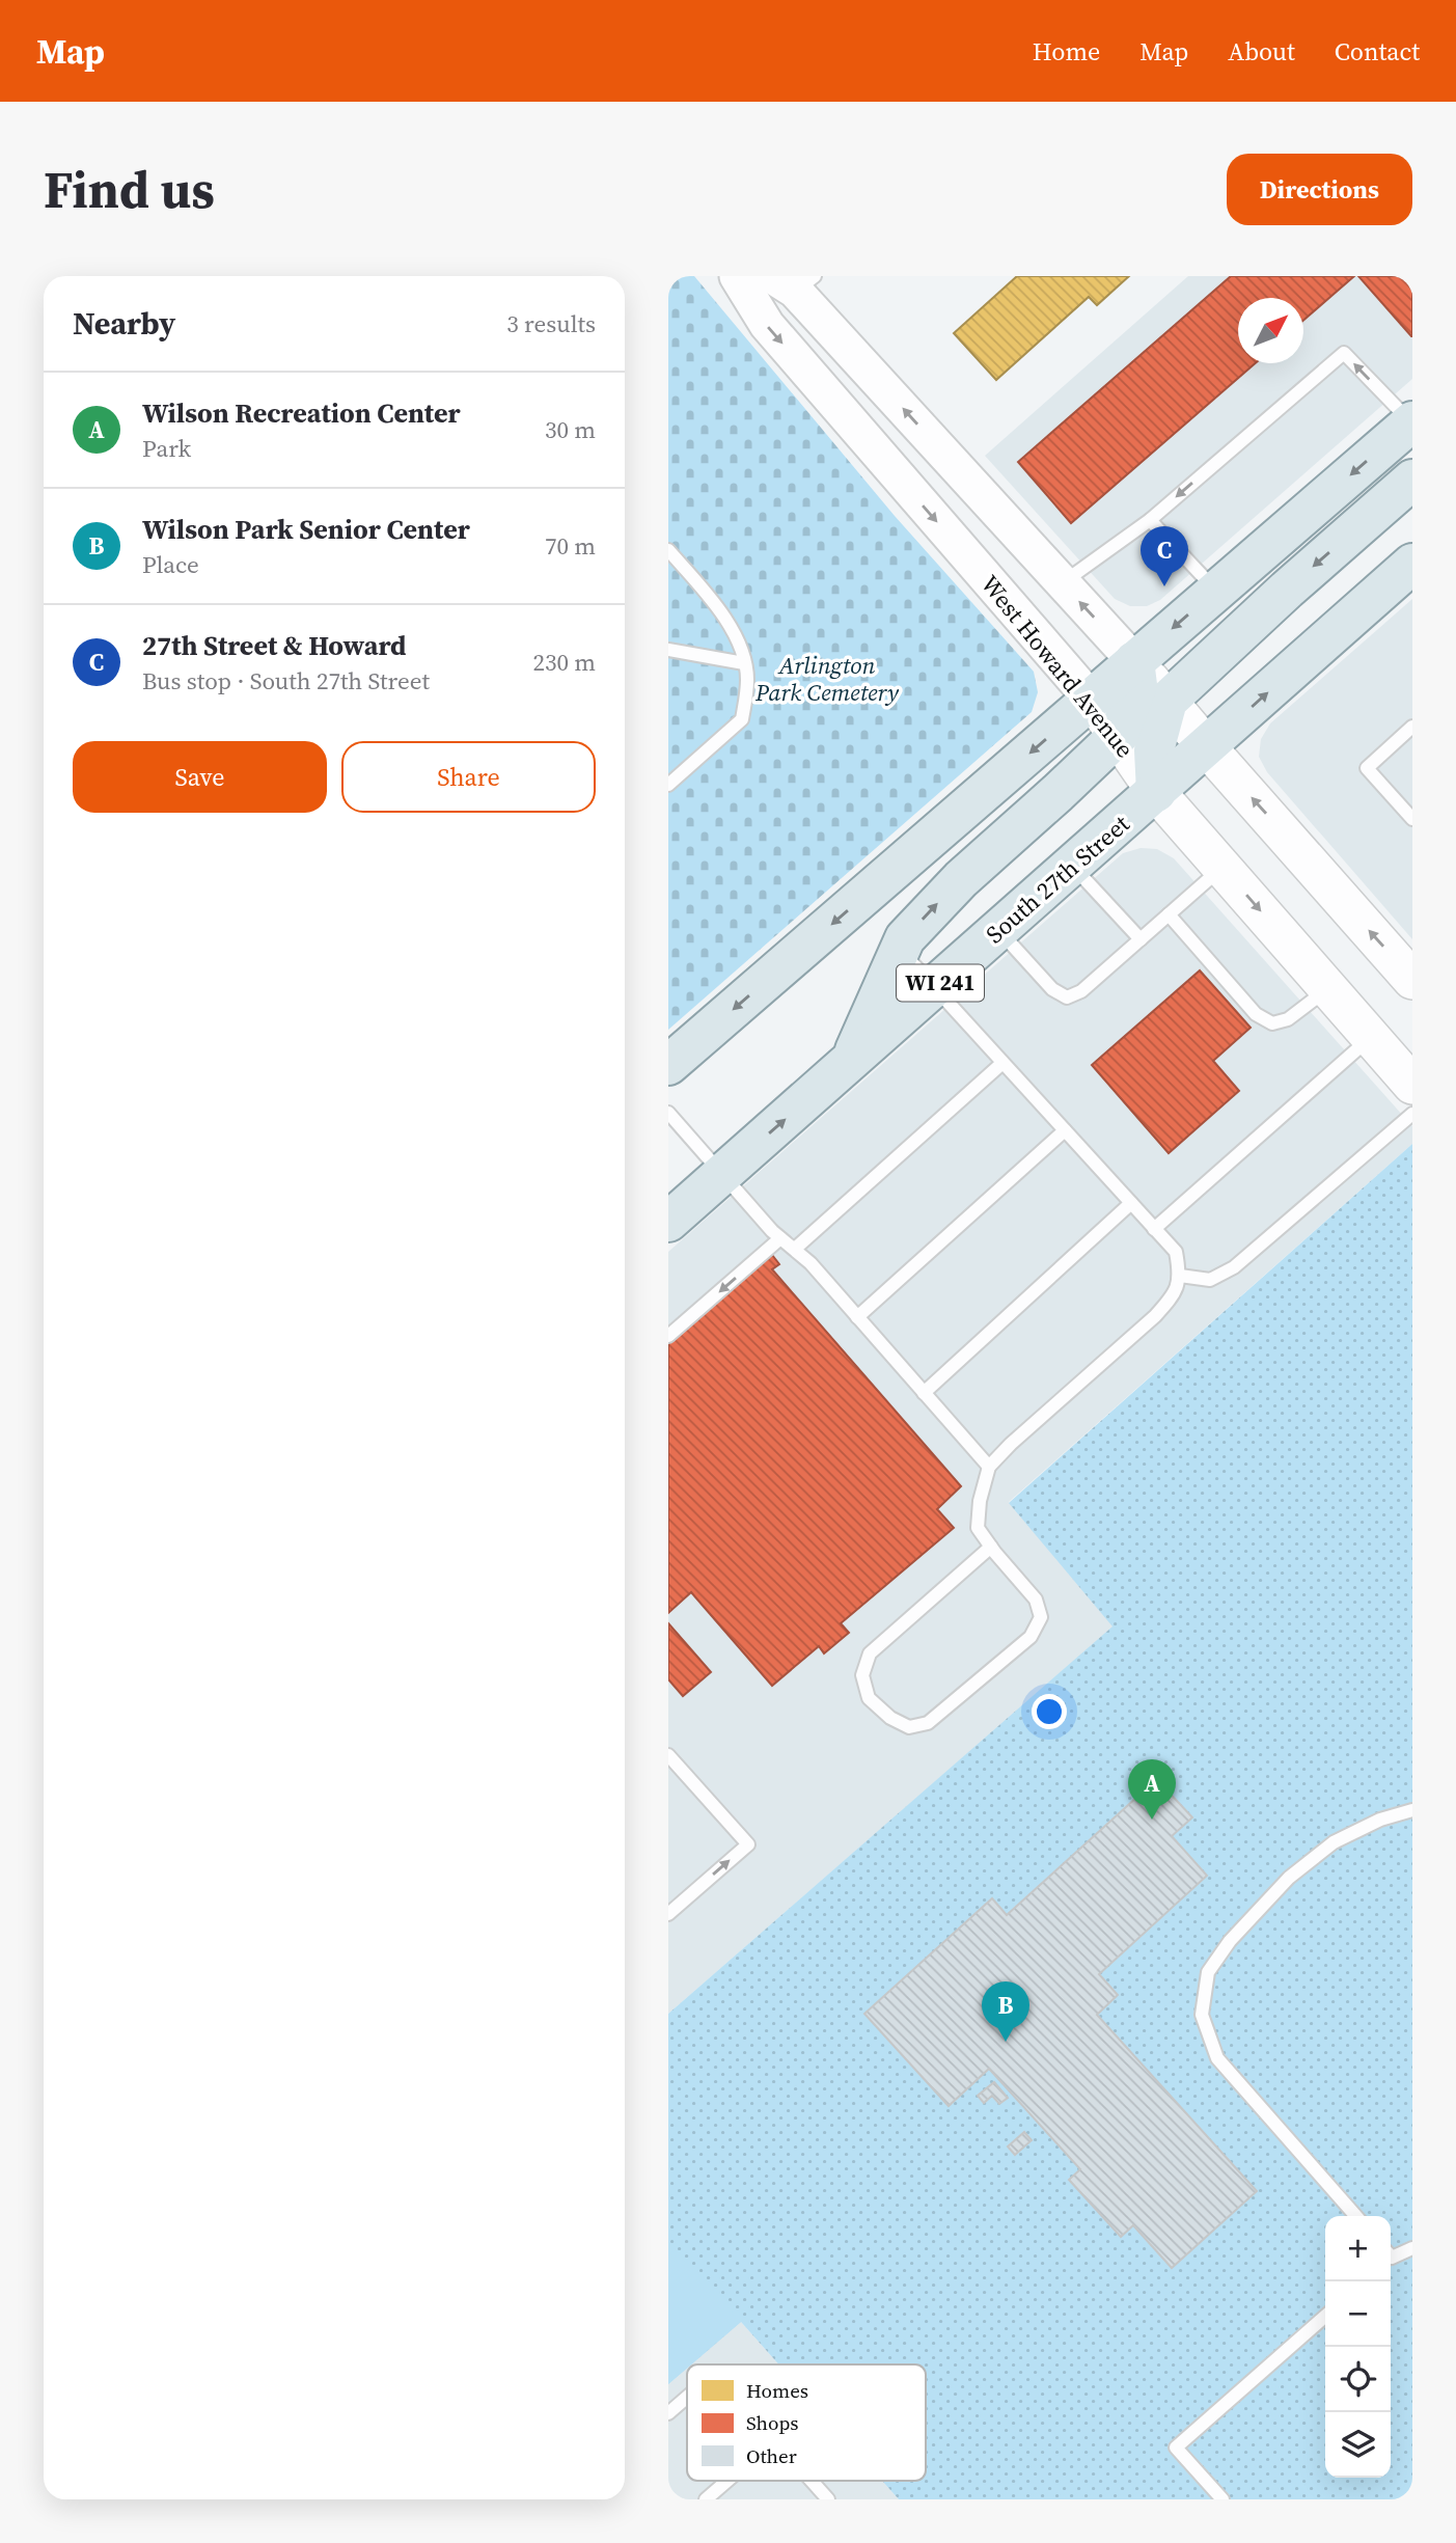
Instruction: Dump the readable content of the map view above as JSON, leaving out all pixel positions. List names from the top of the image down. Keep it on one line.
{"streets":{"main road":["West Howard Avenue","South 27th Street","WI 241"]},"crossings":[["West Howard Avenue","South 27th Street"]],"parks":["Arlington Park Cemetery"],"legend":["Homes","Shops","Other"],"north":"top right","page":{"header":"Map","nav":["Home","Map","About","Contact"],"buttons":["Directions",["Save","Share"]],"title":"Find us","heading":["Nearby","3 results"],"list":[{"mark":"A","name":"Wilson Recreation Center","note":"Park","value":"30 m"},{"mark":"B","name":"Wilson Park Senior Center","note":"Place","value":"70 m"},{"mark":"C","name":"27th Street & Howard","note":"Bus stop · South 27th Street","value":"230 m"}],"pins":["C","A","B"],"map_buttons":["+","−"]}}
